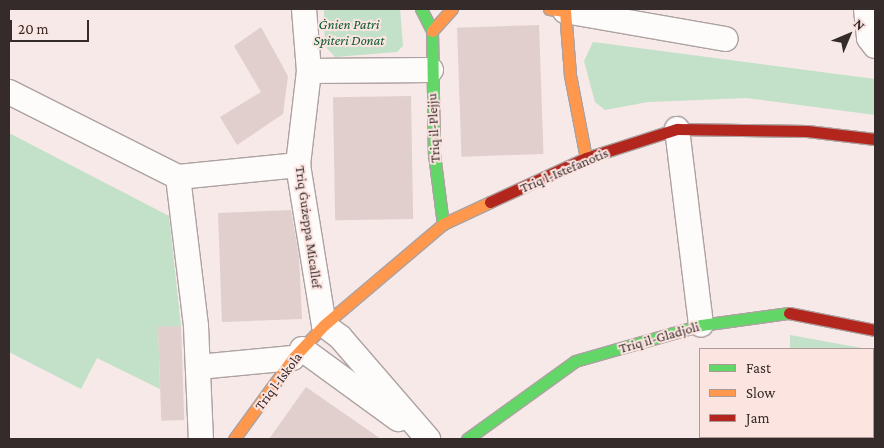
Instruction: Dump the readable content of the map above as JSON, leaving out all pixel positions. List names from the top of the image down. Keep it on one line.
{"streets":{"street":["Triq il-Plejju","Triq l-Istefanotis","Triq Ġużeppa Micallef","Triq il-Gladjoli","Triq l-Iskola"]},"crossings":[["Triq il-Plejju","Triq l-Istefanotis"],["Triq l-Istefanotis","Triq Ġużeppa Micallef"],["Triq l-Istefanotis","Triq l-Iskola"],["Triq Ġużeppa Micallef","Triq l-Iskola"]],"parks":["Ġnien Patri Spiteri Donat"],"legend":["Fast","Slow","Jam"],"scale_bar":"20 m","north":"top right"}
